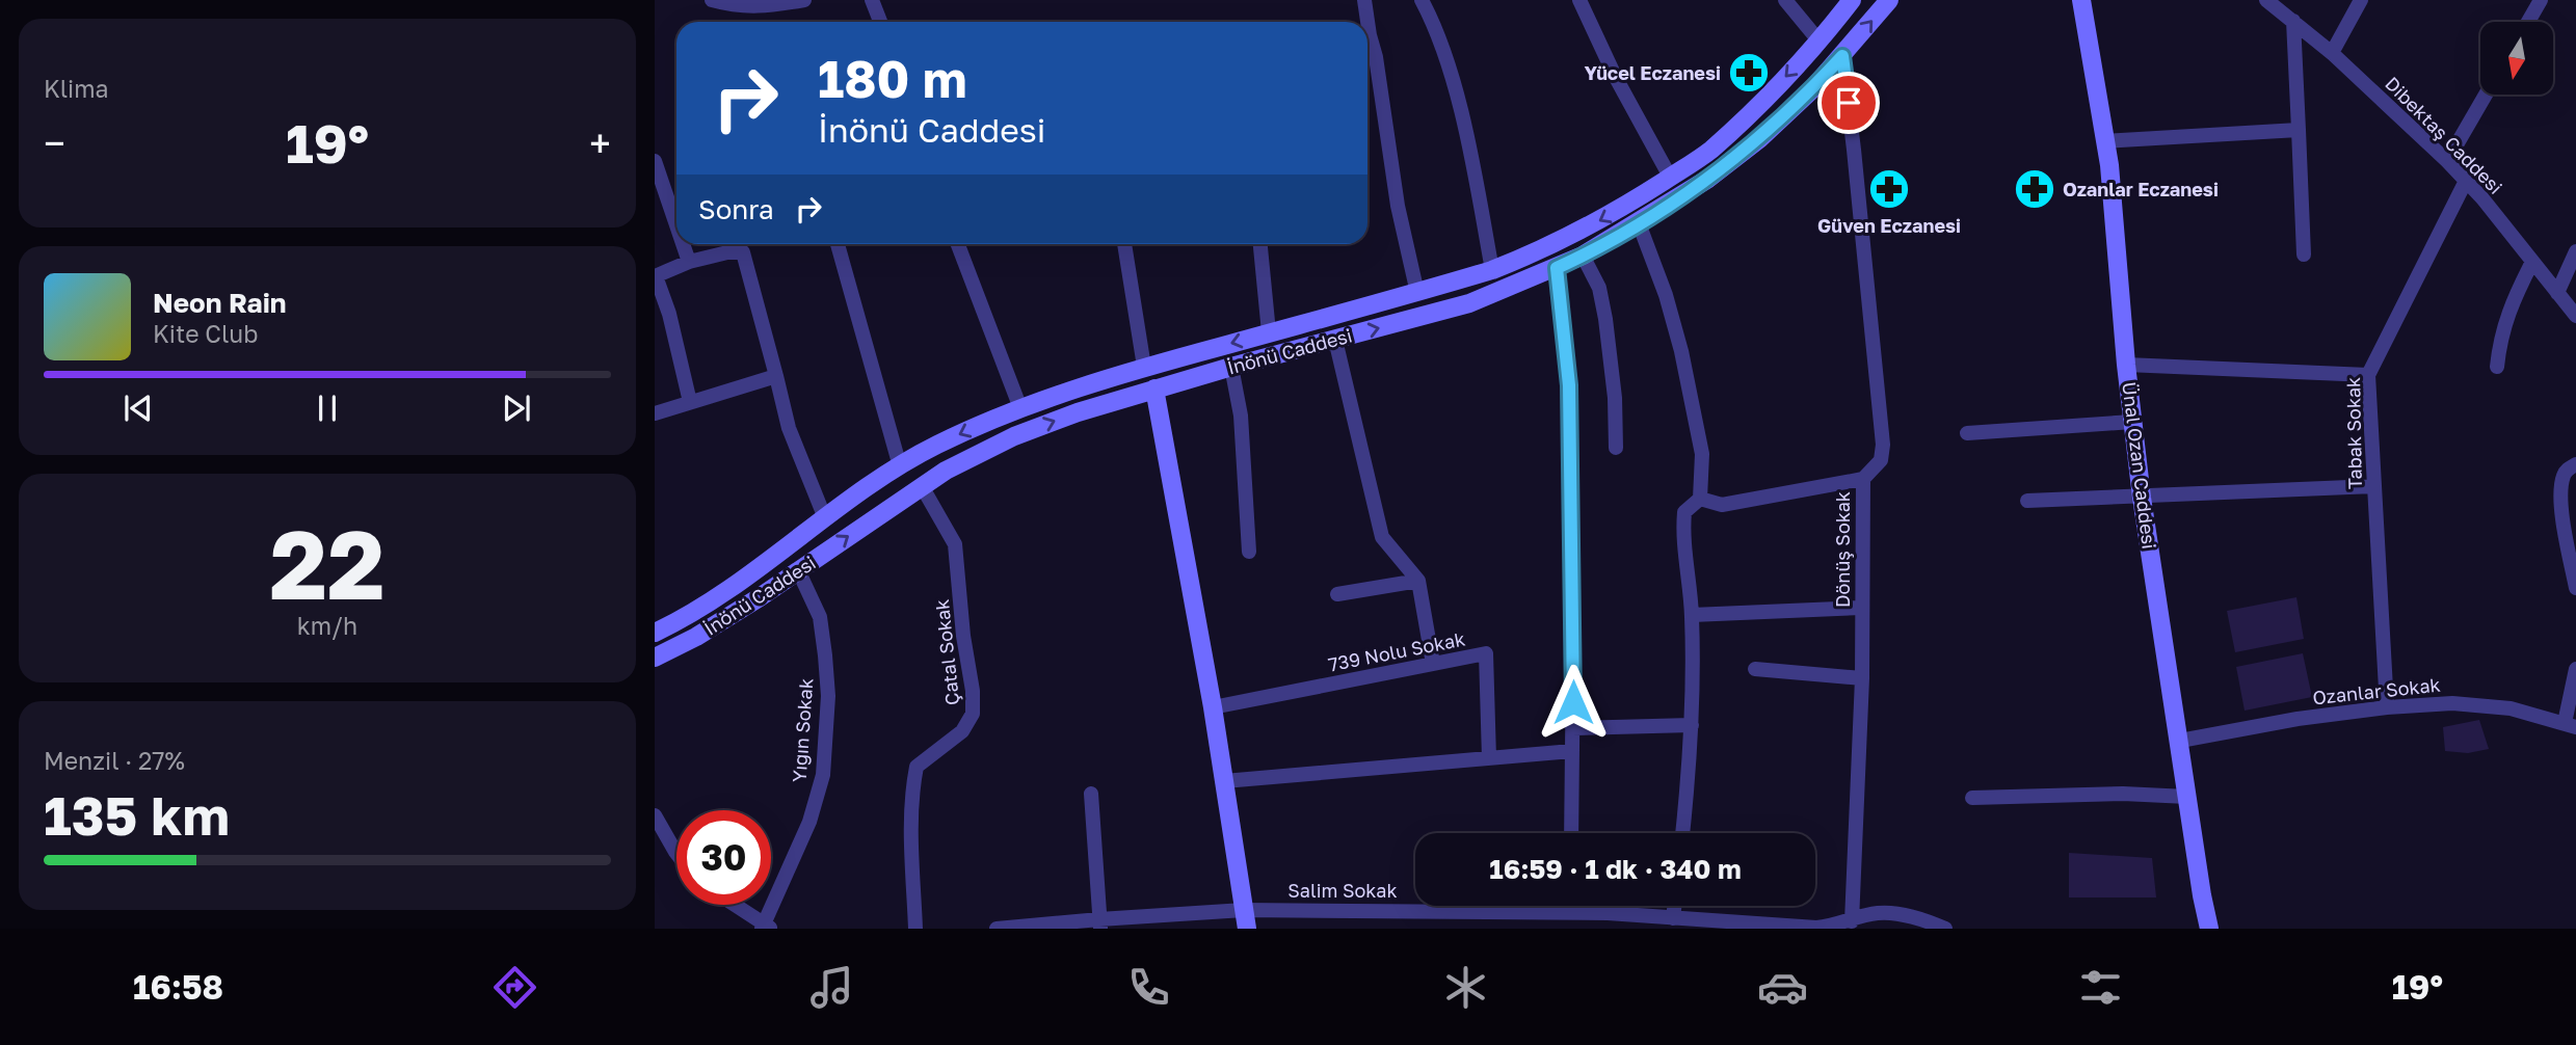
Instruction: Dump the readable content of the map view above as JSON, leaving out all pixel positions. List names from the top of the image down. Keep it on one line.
{"streets":{"main road":["İnönü Caddesi","Ünal Ozan Caddesi"],"street":["Dibektaş Caddesi","Tabak Sokak","Dönüş Sokak","739 Nolu Sokak","Çatal Sokak","Ozanlar Sokak","Yığın Sokak","Salim Sokak"]},"crossings":[["Dibektaş Caddesi","Tabak Sokak"],["İnönü Caddesi","Dönüş Sokak"],["İnönü Caddesi","Çatal Sokak"],["İnönü Caddesi","Yığın Sokak"],["Tabak Sokak","Ozanlar Sokak"],["Ünal Ozan Caddesi","Ozanlar Sokak"],["Dönüş Sokak","Salim Sokak"]],"places":{"pharmacy":["Yücel Eczanesi","Güven Eczanesi","Ozanlar Eczanesi"]},"north":"bottom","page":{"tile":["Klima",["22","km/h"],["Menzil · 27%","135 km"]],"turn":["180 m","İnönü Caddesi"],"heat":["−","19°","+"],"then":"Sonra","song":["Neon Rain","Kite Club"],"limit":"30","trip":"16:59 · 1 dk · 340 m","tabs":["16:58","19°"]}}
